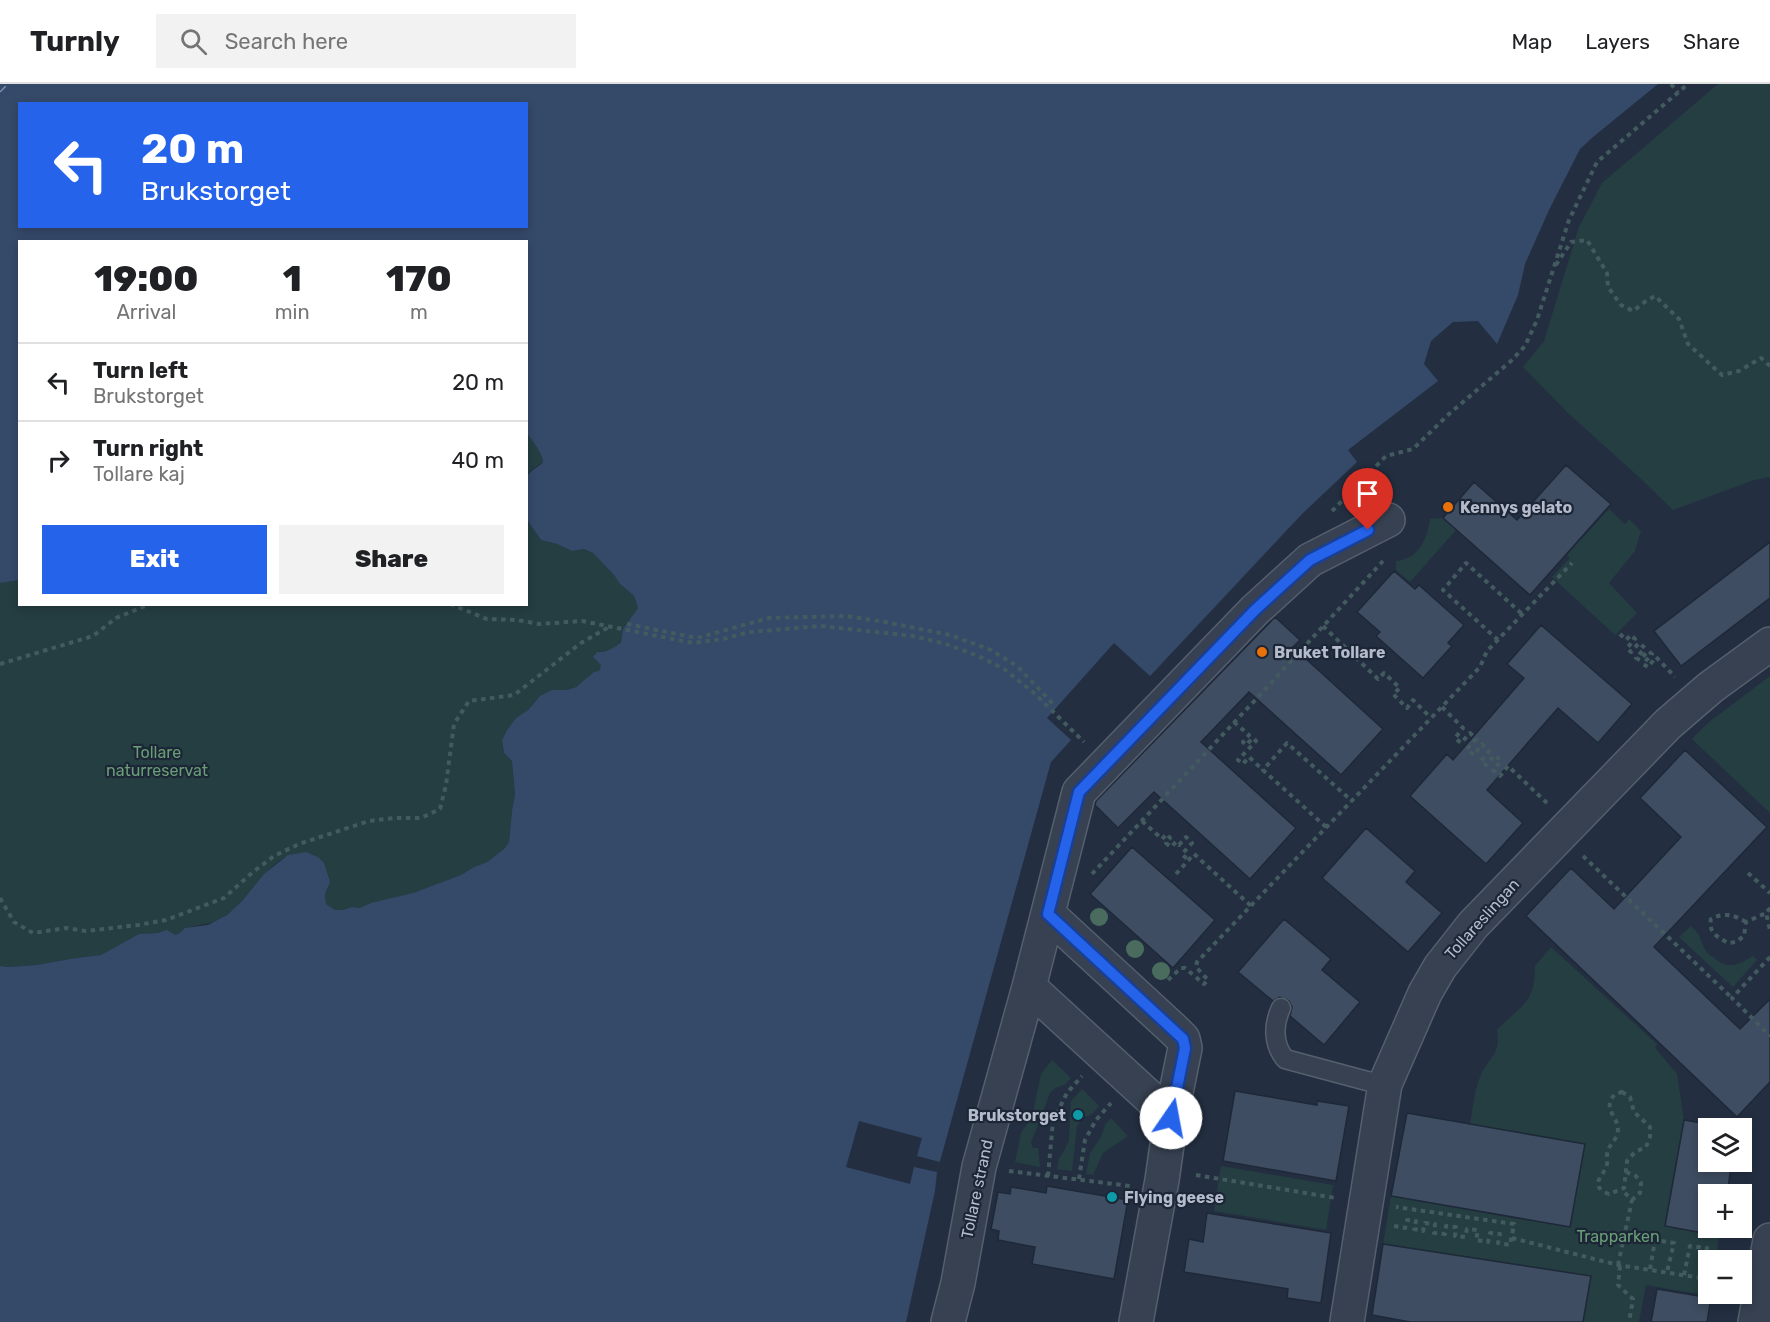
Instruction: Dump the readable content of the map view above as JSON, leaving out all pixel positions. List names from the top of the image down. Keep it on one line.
{"streets":{"street":["Tollareslingan","Tollare strand"]},"parks":["Tollare naturreservat","Trapparken"],"places":["Kennys gelato","Bruket Tollare","Brukstorget","Flying geese"],"page":{"header":"Turnly","search":"Search here","nav":["Map","Layers","Share"],"turn":["20 m","Brukstorget"],"eta":["19:00","Arrival","1","min","170","m"],"list":[{"name":"Turn left","note":"Brukstorget","value":"20 m"},{"name":"Turn right","note":"Tollare kaj","value":"40 m"}],"buttons":["Exit","Share"],"map_buttons":["+","−"]}}
